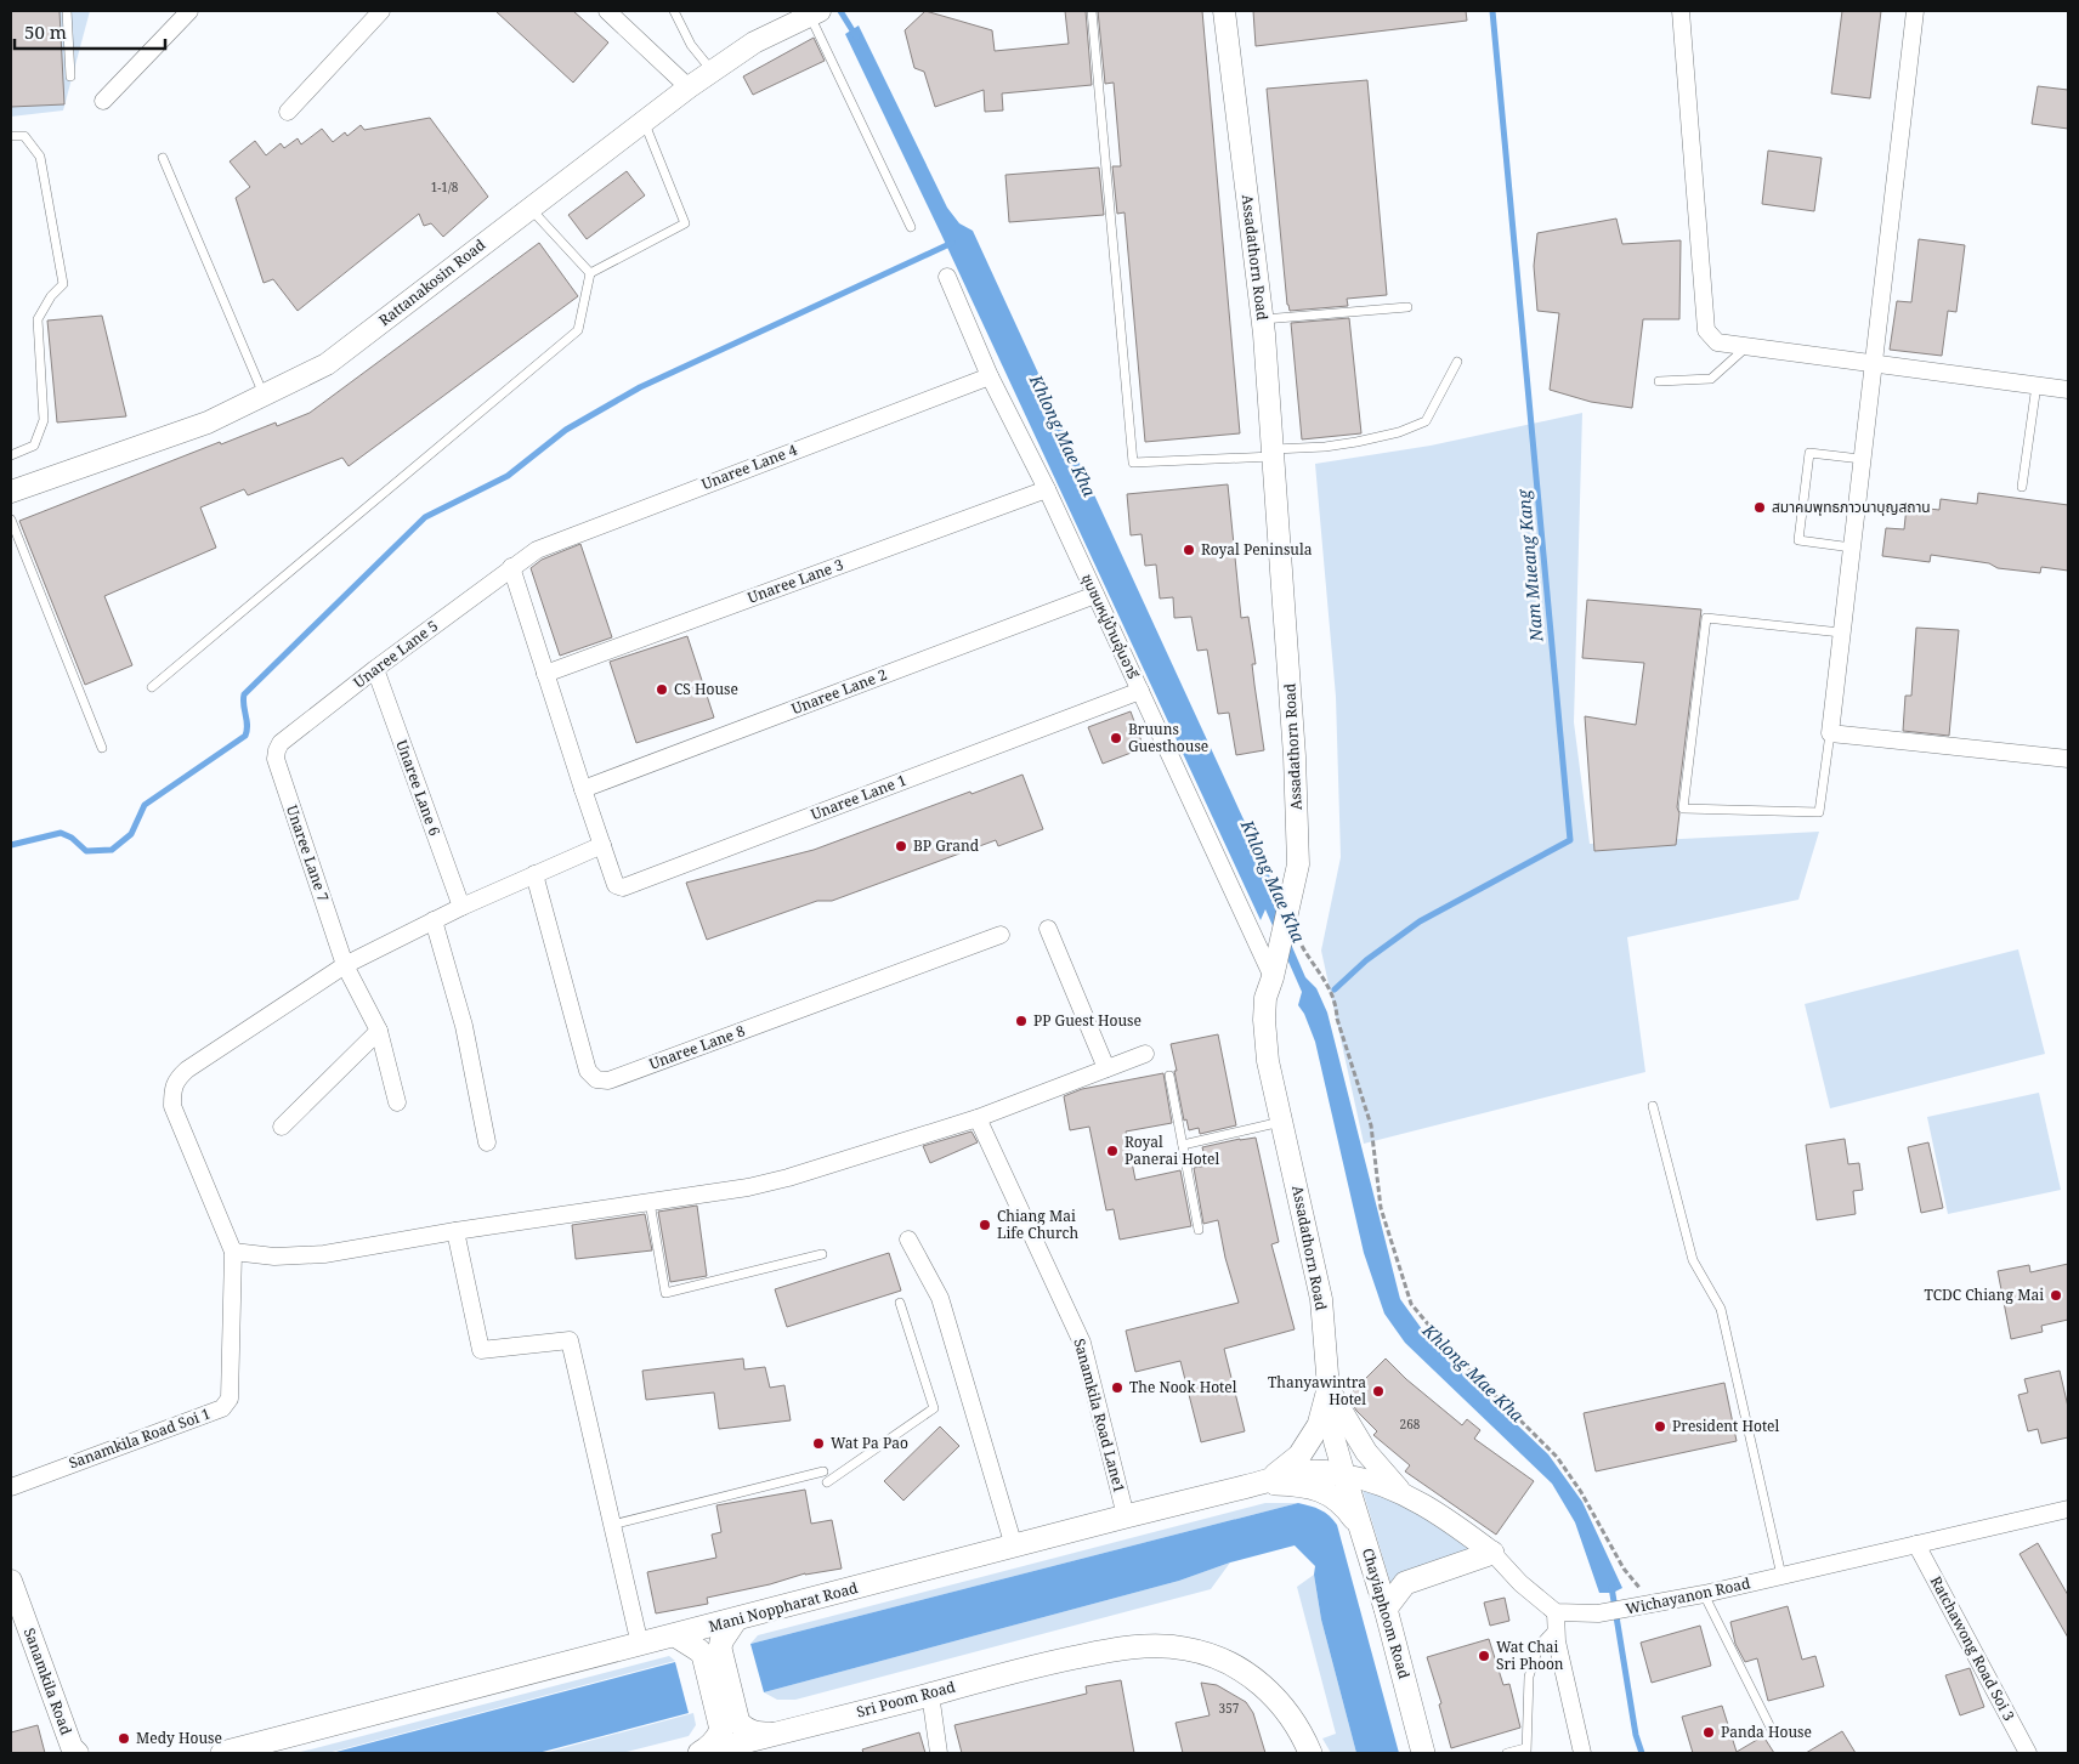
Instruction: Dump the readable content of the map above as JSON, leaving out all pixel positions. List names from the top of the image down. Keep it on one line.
{"streets":{"main road":["Mani Noppharat Road","Chayiaphoom Road","Sri Poom Road"],"street":["Assadathorn Road","Rattanakosin Road","Unaree Lane 4","Unaree Lane 3","ชุมชนหมู่บ้านอุ่นอารี","Unaree Lane 5","Unaree Lane 2","Unaree Lane 6","Unaree Lane 1","Unaree Lane 7","Unaree Lane 8","Sanamkila Road Lane1","Sanamkila Road Soi 1","Wichayanon Road","Ratchawong Road Soi 3","Sanamkila Road"]},"crossings":[["Assadathorn Road","ชุมชนหมู่บ้านอุ่นอารี"],["Assadathorn Road","Mani Noppharat Road"],["Assadathorn Road","Chayiaphoom Road"],["Unaree Lane 4","ชุมชนหมู่บ้านอุ่นอารี"],["Unaree Lane 4","Unaree Lane 5"],["Unaree Lane 3","ชุมชนหมู่บ้านอุ่นอารี"],["ชุมชนหมู่บ้านอุ่นอารี","Unaree Lane 2"],["ชุมชนหมู่บ้านอุ่นอารี","Unaree Lane 1"],["Unaree Lane 5","Unaree Lane 6"],["Unaree Lane 5","Unaree Lane 7"],["Sanamkila Road Lane1","Mani Noppharat Road"],["Wichayanon Road","Ratchawong Road Soi 3"],["Mani Noppharat Road","Chayiaphoom Road"]],"water":["Khlong Mae Kha","Nam Mueang Kang"],"places":["สมาคมพุทธภาวนาบุญสถาน","Royal Peninsula","CS House","Bruuns Guesthouse","BP Grand","PP Guest House","Royal Panerai Hotel","Chiang Mai Life Church","TCDC Chiang Mai","The Nook Hotel","Thanyawintra Hotel","President Hotel","Wat Pa Pao","Wat Chai Sri Phoon","Panda House","Medy House"],"house_numbers":["1-1/8","268","357"],"scale_bar":"50 m"}
